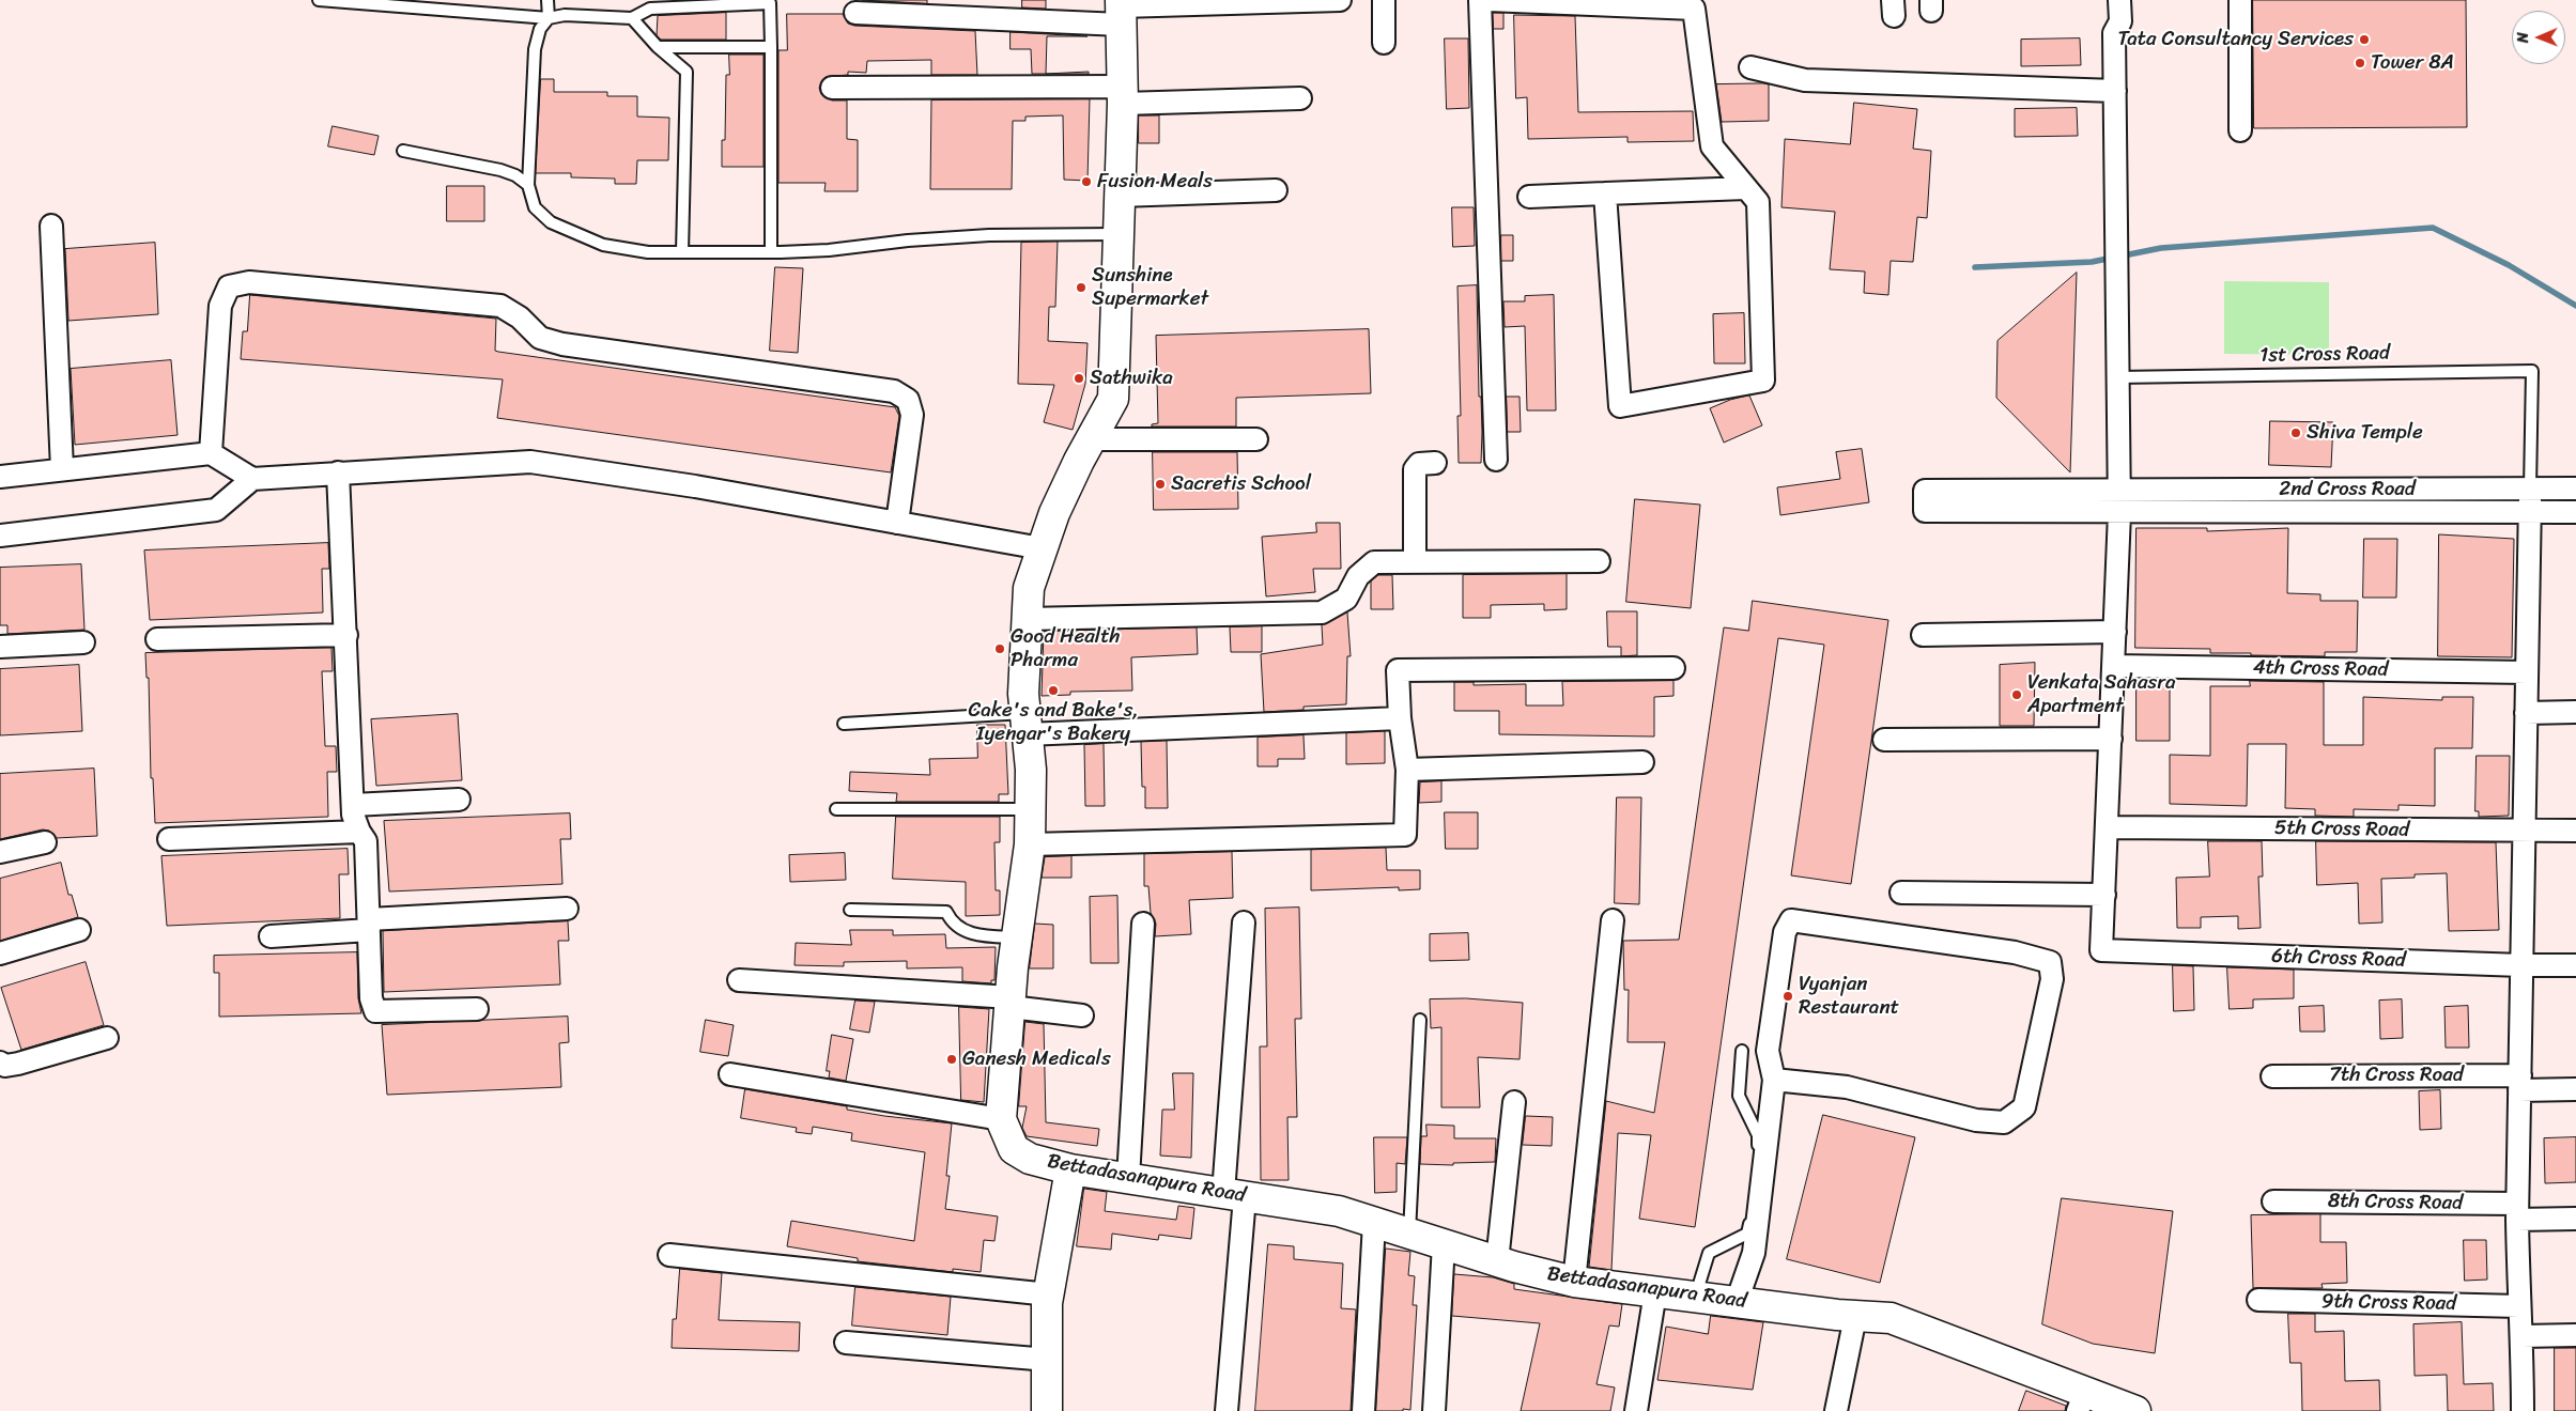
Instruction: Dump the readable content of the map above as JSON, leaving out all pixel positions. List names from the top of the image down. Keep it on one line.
{"streets":{"street":["2nd Cross Road","4th Cross Road","5th Cross Road","6th Cross Road","7th Cross Road","Bettadasanapura Road","8th Cross Road","9th Cross Road"],"lane":["1st Cross Road"]},"crossings":[["1st Cross Road","2nd Cross Road"]],"places":["Tata Consultancy Services","Tower 8A","Fusion Meals","Sunshine Supermarket","Sathwika","Shiva Temple","Sacretis School","Good Health Pharma","Cake's and Bake's, Iyengar's Bakery","Venkata Sahasra Apartment","Vyanjan Restaurant","Ganesh Medicals"],"north":"left"}
